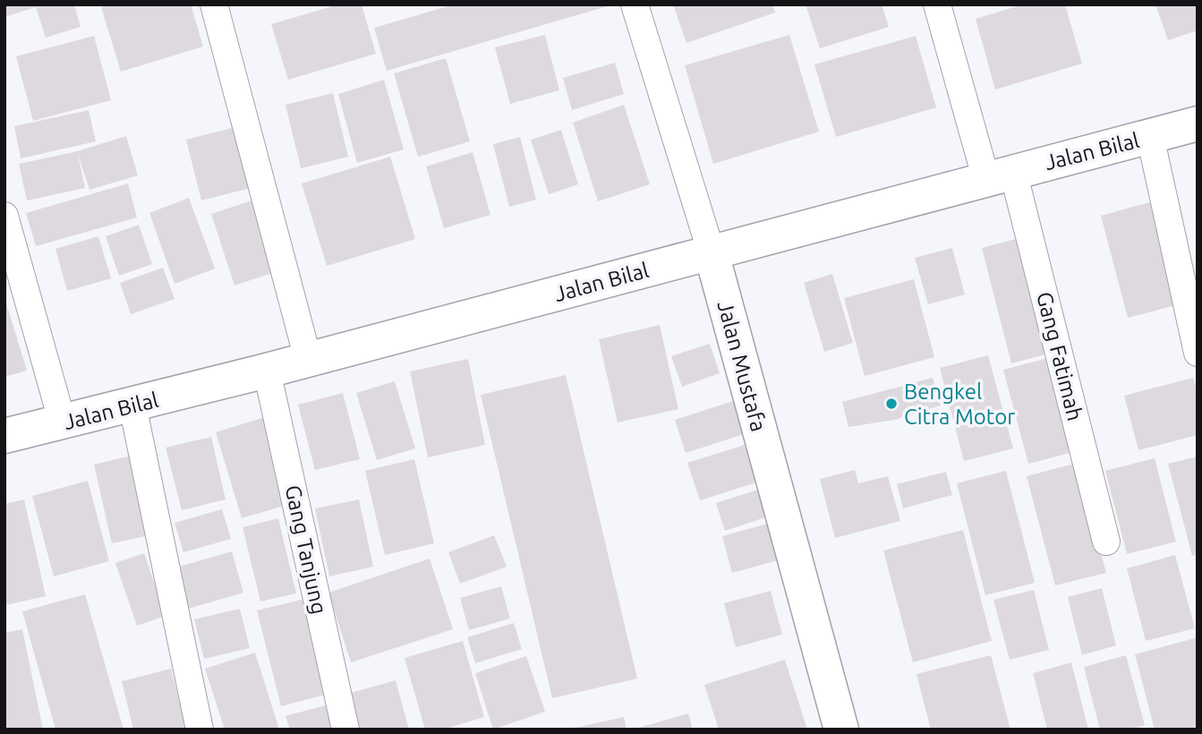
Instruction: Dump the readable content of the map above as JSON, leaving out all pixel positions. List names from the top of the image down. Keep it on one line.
{"streets":{"main road":["Jalan Bilal","Jalan Mustafa"],"street":["Gang Fatimah","Gang Tanjung"]},"crossings":[["Jalan Bilal","Gang Fatimah"],["Jalan Bilal","Jalan Mustafa"],["Jalan Bilal","Gang Tanjung"]],"places":["Bengkel Citra Motor"]}
